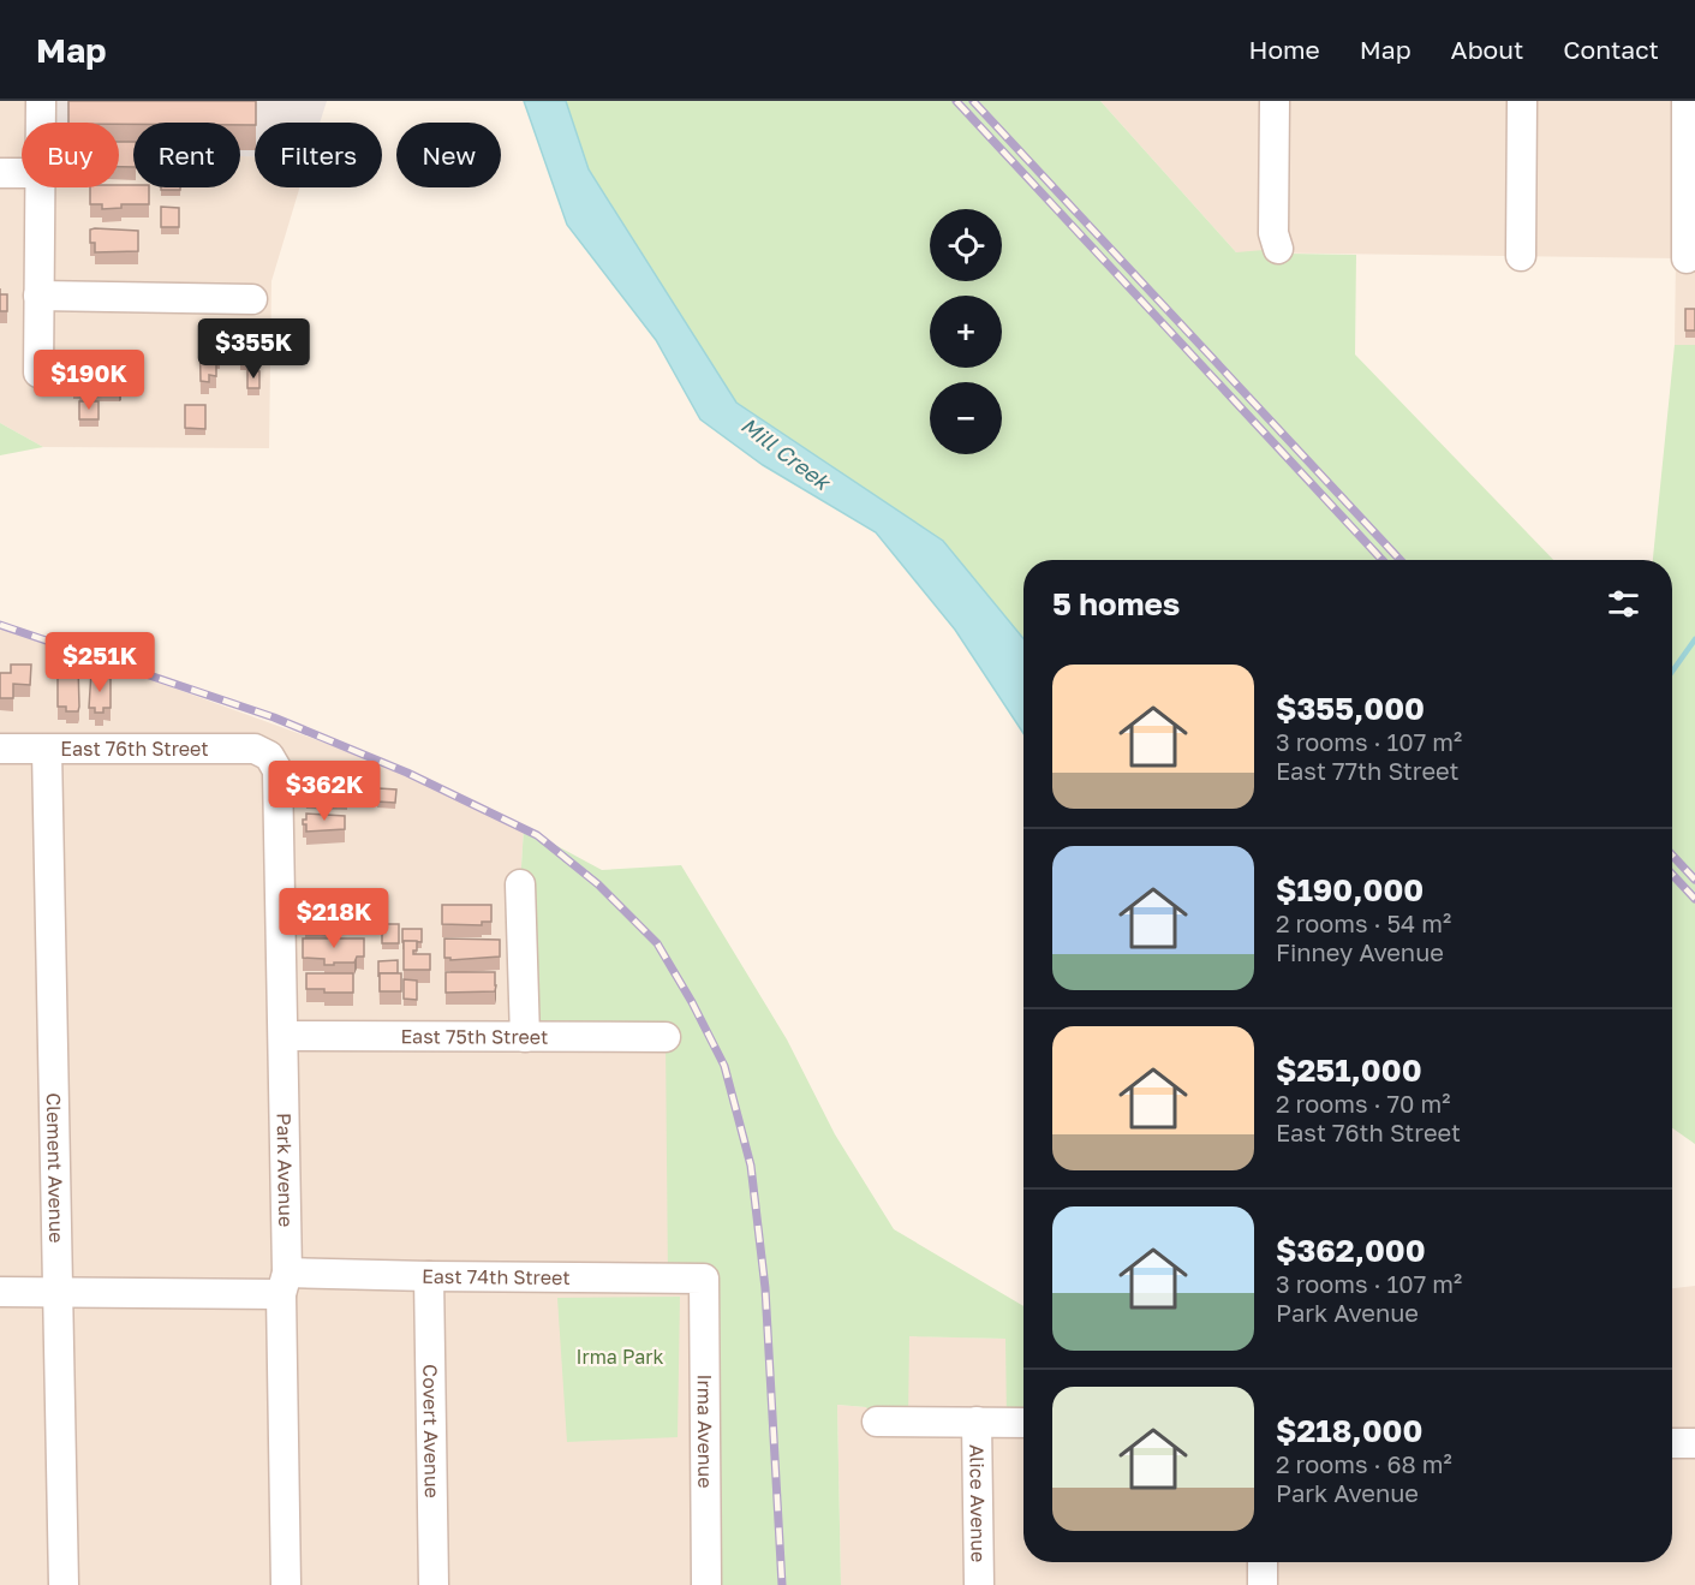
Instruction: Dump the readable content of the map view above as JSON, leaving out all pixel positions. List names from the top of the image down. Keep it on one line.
{"streets":{"street":["East 76th Street","East 75th Street","Clement Avenue","Park Avenue","East 74th Street","Covert Avenue","Irma Avenue","Alice Avenue"]},"crossings":[["East 76th Street","Clement Avenue"],["East 76th Street","Park Avenue"],["East 75th Street","Park Avenue"],["Clement Avenue","East 74th Street"],["Park Avenue","East 74th Street"],["East 74th Street","Covert Avenue"],["East 74th Street","Irma Avenue"]],"water":["Mill Creek"],"parks":["Irma Park"],"page":{"header":"Map","nav":["Home","Map","About","Contact"],"chip":["Buy","Rent","Filters","New"],"map_buttons":["+","−"],"price":["$355K","$190K","$251K","$362K","$218K"],"heading":"5 homes","list":[{"name":"$355,000","note":"3 rooms · 107 m² · East 77th Street"},{"name":"$190,000","note":"2 rooms · 54 m² · Finney Avenue"},{"name":"$251,000","note":"2 rooms · 70 m² · East 76th Street"},{"name":"$362,000","note":"3 rooms · 107 m² · Park Avenue"},{"name":"$218,000","note":"2 rooms · 68 m² · Park Avenue"}]}}
